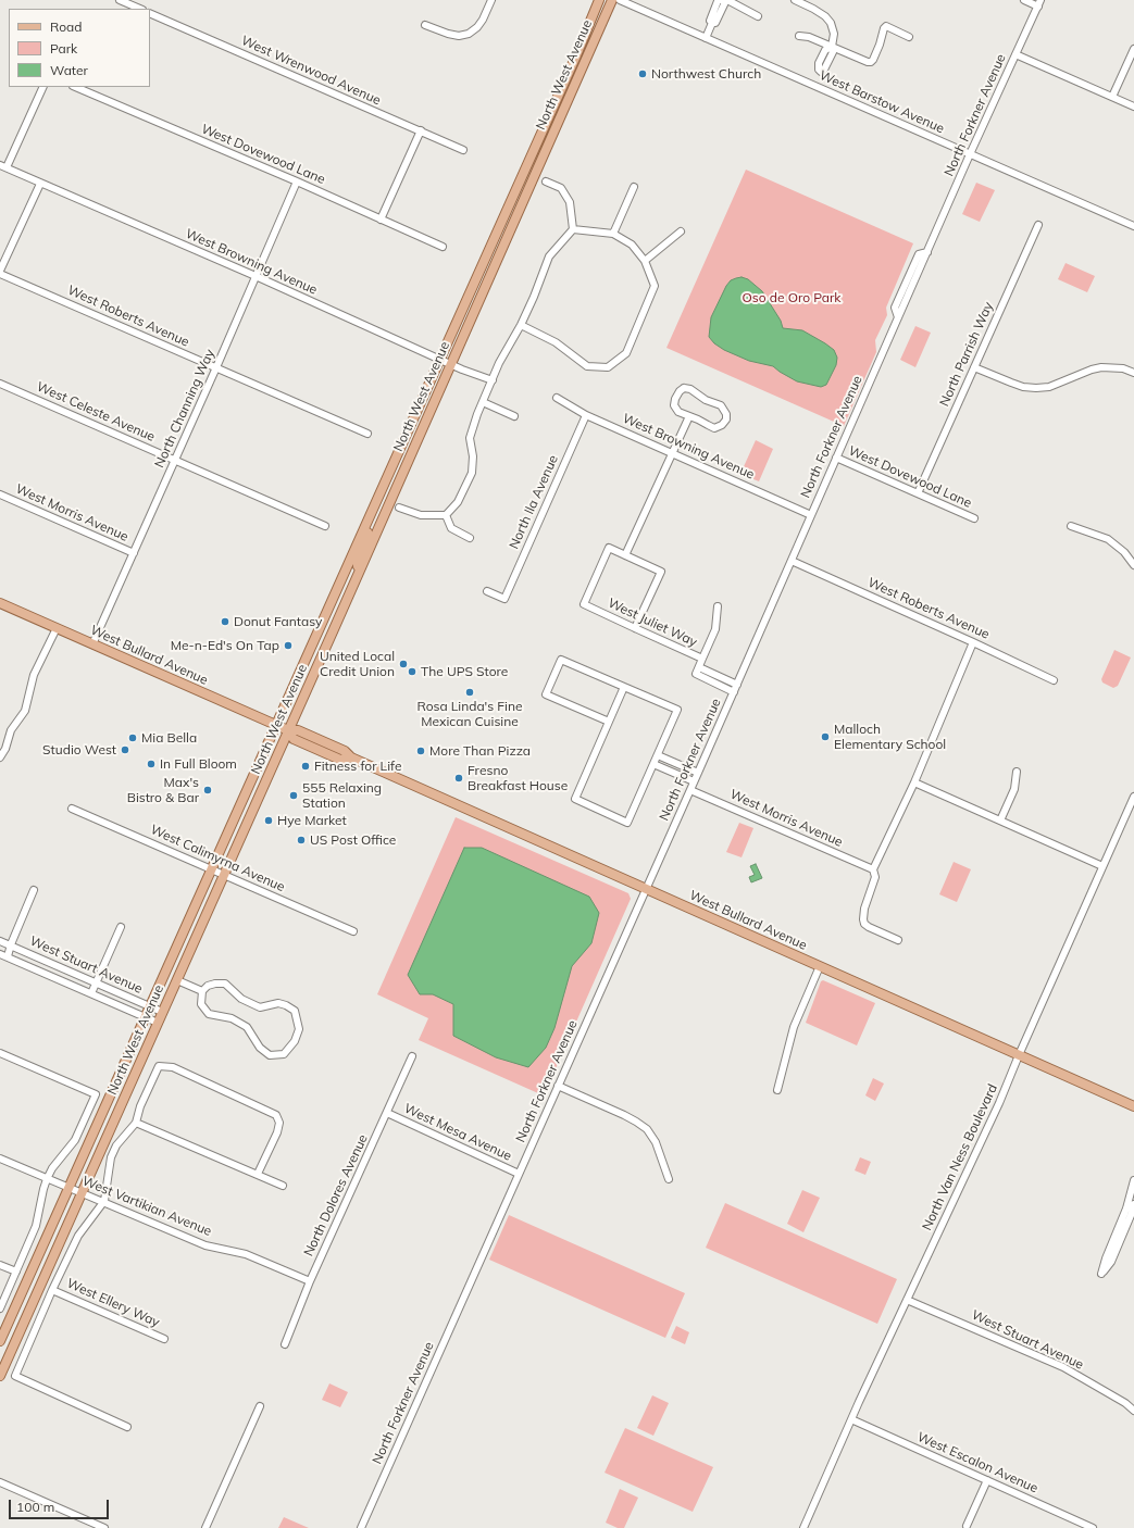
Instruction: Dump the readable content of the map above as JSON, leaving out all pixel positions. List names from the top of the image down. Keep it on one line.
{"streets":{"main road":["North West Avenue","West Bullard Avenue"],"street":["West Wrenwood Avenue","West Barstow Avenue","North Forkner Avenue","West Dovewood Lane","West Browning Avenue","West Roberts Avenue","North Parrish Way","North Channing Way","West Celeste Avenue","North Ila Avenue","West Morris Avenue","West Juliet Way","West Calimyrna Avenue","West Stuart Avenue","West Mesa Avenue","North Van Ness Boulevard","North Dolores Avenue","West Vartikian Avenue","West Ellery Way","West Escalon Avenue"]},"crossings":[["North West Avenue","West Browning Avenue"],["North West Avenue","West Bullard Avenue"],["North West Avenue","West Calimyrna Avenue"],["North West Avenue","West Stuart Avenue"],["North West Avenue","West Vartikian Avenue"],["West Barstow Avenue","North Forkner Avenue"],["North Forkner Avenue","West Dovewood Lane"],["North Forkner Avenue","West Browning Avenue"],["North Forkner Avenue","West Roberts Avenue"],["North Forkner Avenue","West Morris Avenue"],["North Forkner Avenue","West Juliet Way"],["North Forkner Avenue","West Bullard Avenue"],["North Forkner Avenue","West Mesa Avenue"],["West Dovewood Lane","North Parrish Way"],["West Dovewood Lane","North Channing Way"],["West Browning Avenue","North Channing Way"],["West Browning Avenue","North Ila Avenue"],["West Roberts Avenue","North Channing Way"],["North Channing Way","West Celeste Avenue"],["North Channing Way","West Morris Avenue"],["North Channing Way","West Bullard Avenue"],["West Bullard Avenue","North Van Ness Boulevard"],["West Stuart Avenue","North Van Ness Boulevard"],["West Mesa Avenue","North Dolores Avenue"],["North Van Ness Boulevard","West Escalon Avenue"],["North Dolores Avenue","West Vartikian Avenue"]],"parks":["Oso de Oro Park"],"places":["Northwest Church","Donut Fantasy","Me-n-Ed's On Tap","United Local Credit Union","The UPS Store","Rosa Linda's Fine Mexican Cuisine","Malloch Elementary School","Mia Bella","Studio West","More Than Pizza","In Full Bloom","Fitness for Life","Fresno Breakfast House","Max's Bistro & Bar","555 Relaxing Station","Hye Market","US Post Office"],"legend":["Road","Park","Water"],"scale_bar":"100 m"}
